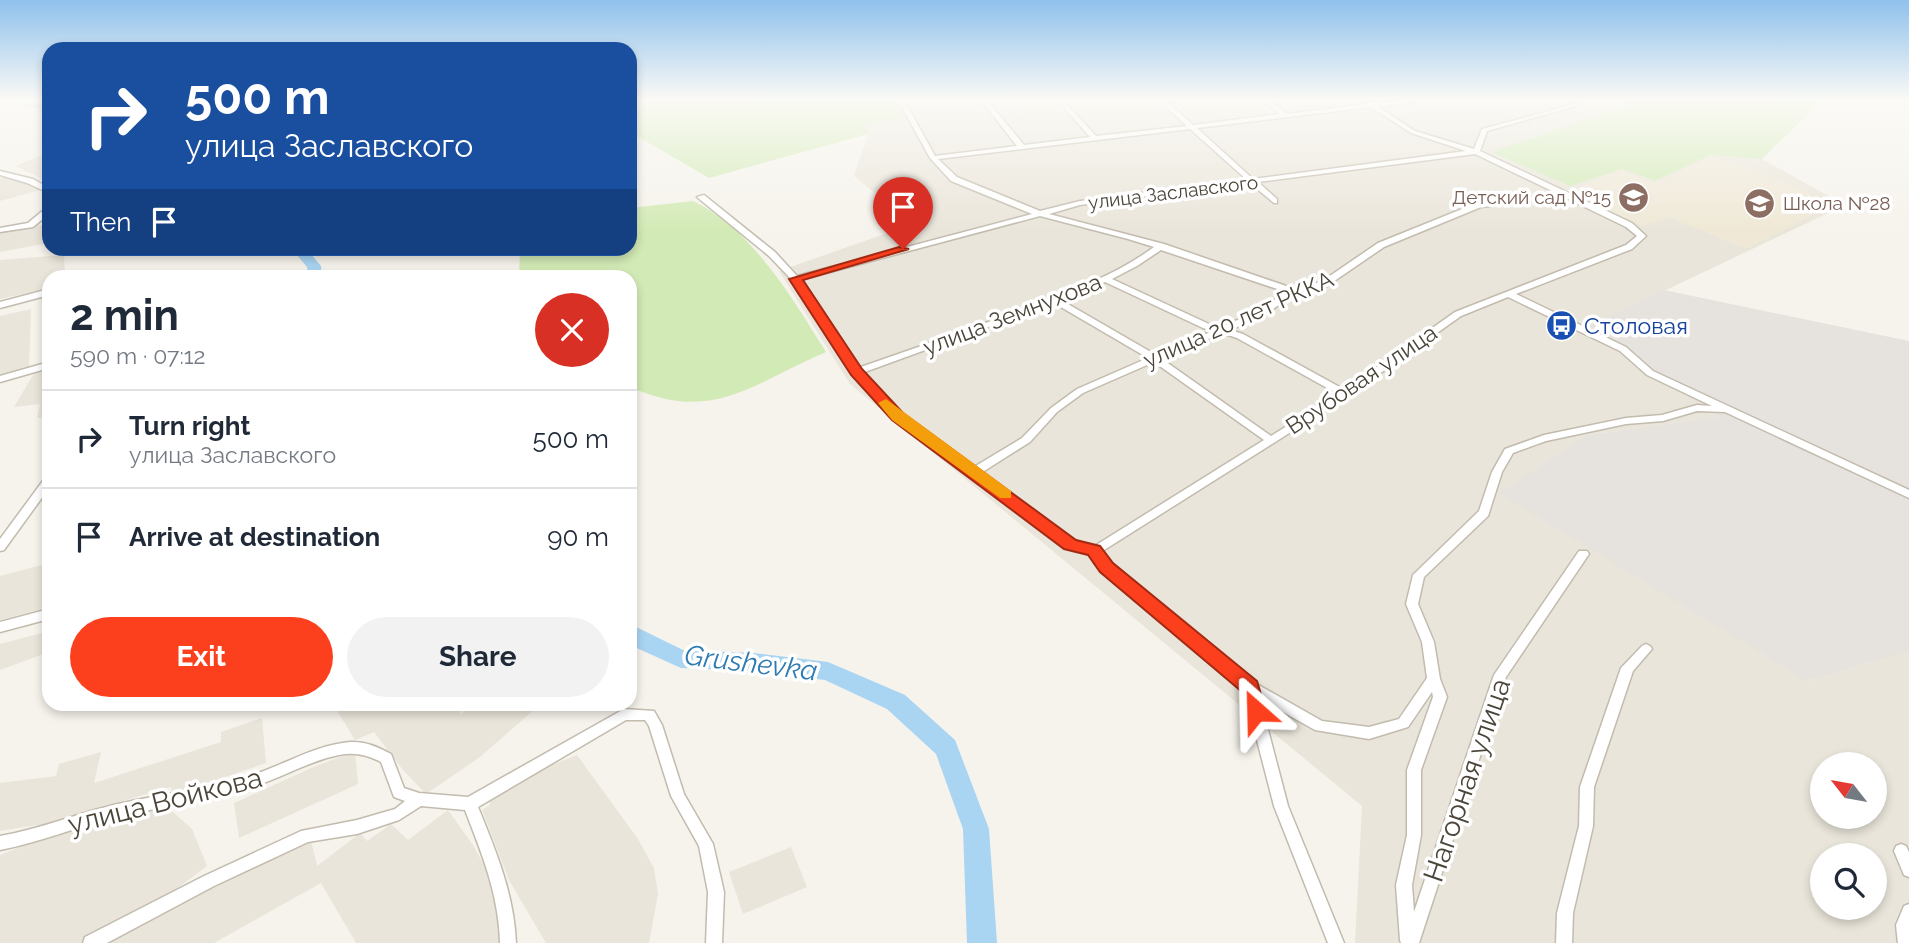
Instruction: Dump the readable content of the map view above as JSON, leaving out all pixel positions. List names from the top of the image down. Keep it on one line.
{"streets":{"street":["улица Заславского","улица Земнухова","улица 20 лет РККА","Врубовая улица","Нагорная улица","улица Войкова"]},"crossings":[["улица 20 лет РККА","Врубовая улица"]],"water":["Grushevka"],"places":{"school or university":["Детский сад №15","Школа №28"],"bus stop":["Столовая"]},"north":"top left","page":{"turn":["500 m","улица Заславского"],"then":"Then","heading":["2 min","590 m · 07:12"],"list":[{"name":"Turn right","note":"улица Заславского","value":"500 m"},{"name":"Arrive at destination","value":"90 m"}],"buttons":["Exit","Share"]}}
